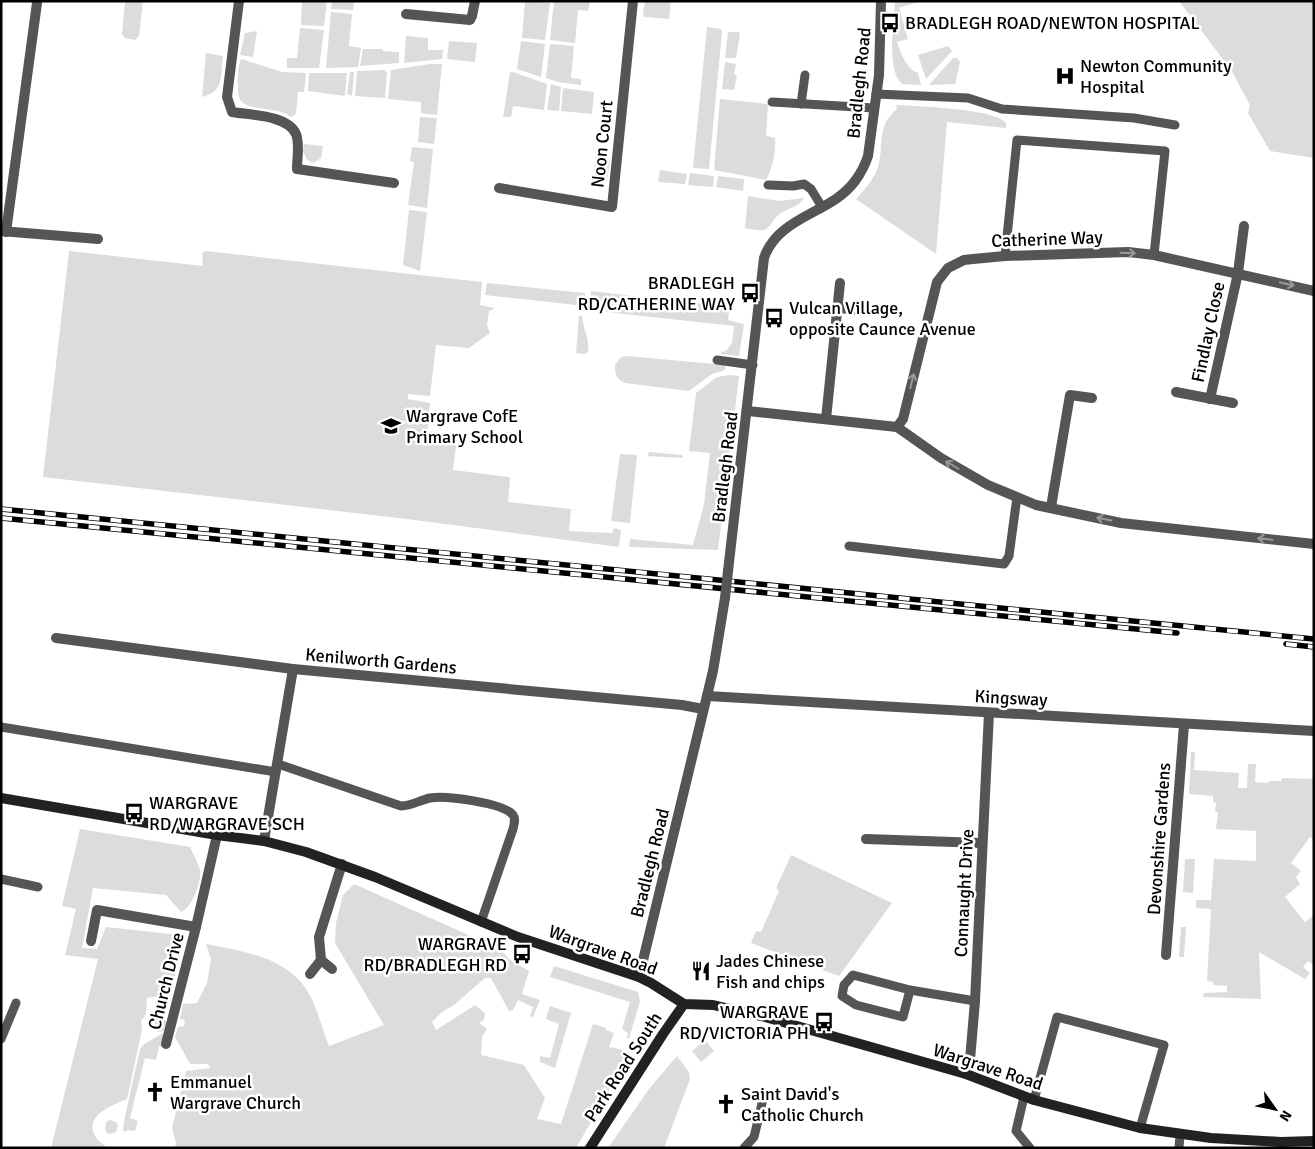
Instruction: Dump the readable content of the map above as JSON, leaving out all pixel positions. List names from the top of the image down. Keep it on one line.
{"streets":{"street":["Bradlegh Road","Noon Court","Catherine Way","Findlay Close","Kenilworth Gardens","Kingsway","Devonshire Gardens","Connaught Drive","Wargrave Road","Church Drive","Park Road South"]},"crossings":[["Bradlegh Road","Kenilworth Gardens"],["Bradlegh Road","Kingsway"],["Bradlegh Road","Wargrave Road"],["Catherine Way","Findlay Close"],["Kingsway","Devonshire Gardens"],["Kingsway","Connaught Drive"],["Connaught Drive","Wargrave Road"],["Wargrave Road","Church Drive"],["Wargrave Road","Park Road South"]],"one_way":["Catherine Way"],"places":{"bus stop":["BRADLEGH ROAD/NEWTON HOSPITAL","BRADLEGH RD/CATHERINE WAY","Vulcan Village, opposite Caunce Avenue","WARGRAVE RD/WARGRAVE SCH","WARGRAVE RD/BRADLEGH RD","WARGRAVE RD/VICTORIA PH"],"hospital":["Newton Community Hospital"],"school or university":["Wargrave CofE Primary School"],"restaurant":["Jades Chinese Fish and chips"],"church":["Emmanuel Wargrave Church","Saint David's Catholic Church"]},"north":"bottom right"}
